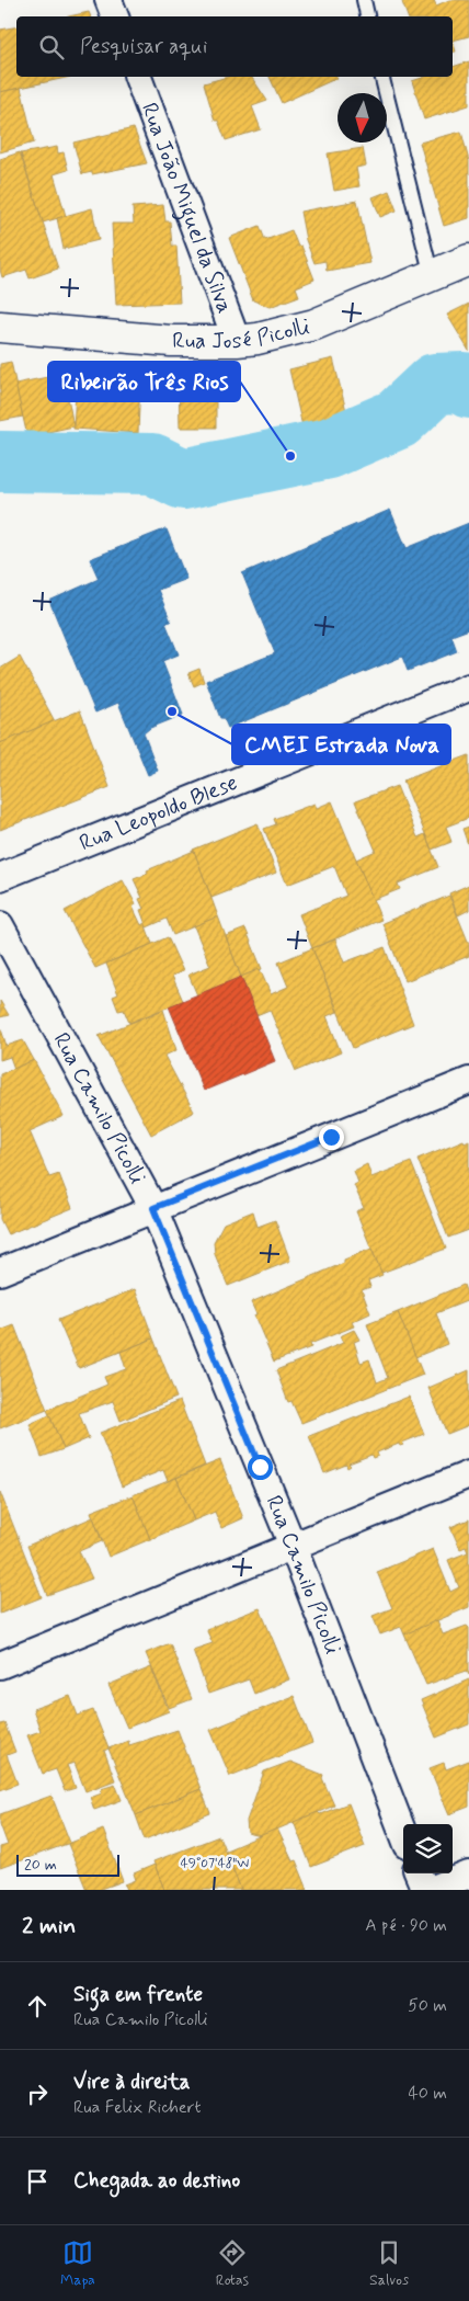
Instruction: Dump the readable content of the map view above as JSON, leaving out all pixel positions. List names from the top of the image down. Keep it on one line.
{"streets":{"street":["Rua João Miguel da Silva","Rua José Picolli","Rua Leopoldo Blese","Rua Camilo Picolli"]},"crossings":[["Rua João Miguel da Silva","Rua José Picolli"]],"places":["Ribeirão Três Rios","CMEI Estrada Nova"],"scale_bar":"20 m","north":"bottom","page":{"search":"Pesquisar aqui","scale":"20 m","heading":["2 min","A pé · 90 m"],"list":[["Siga em frente","Rua Camilo Picolli","50 m"],["Vire à direita","Rua Felix Richert","40 m"],"Chegada ao destino"],"nav":["Mapa","Rotas","Salvos"]},"coordinates":["49°07'48\"W"]}
